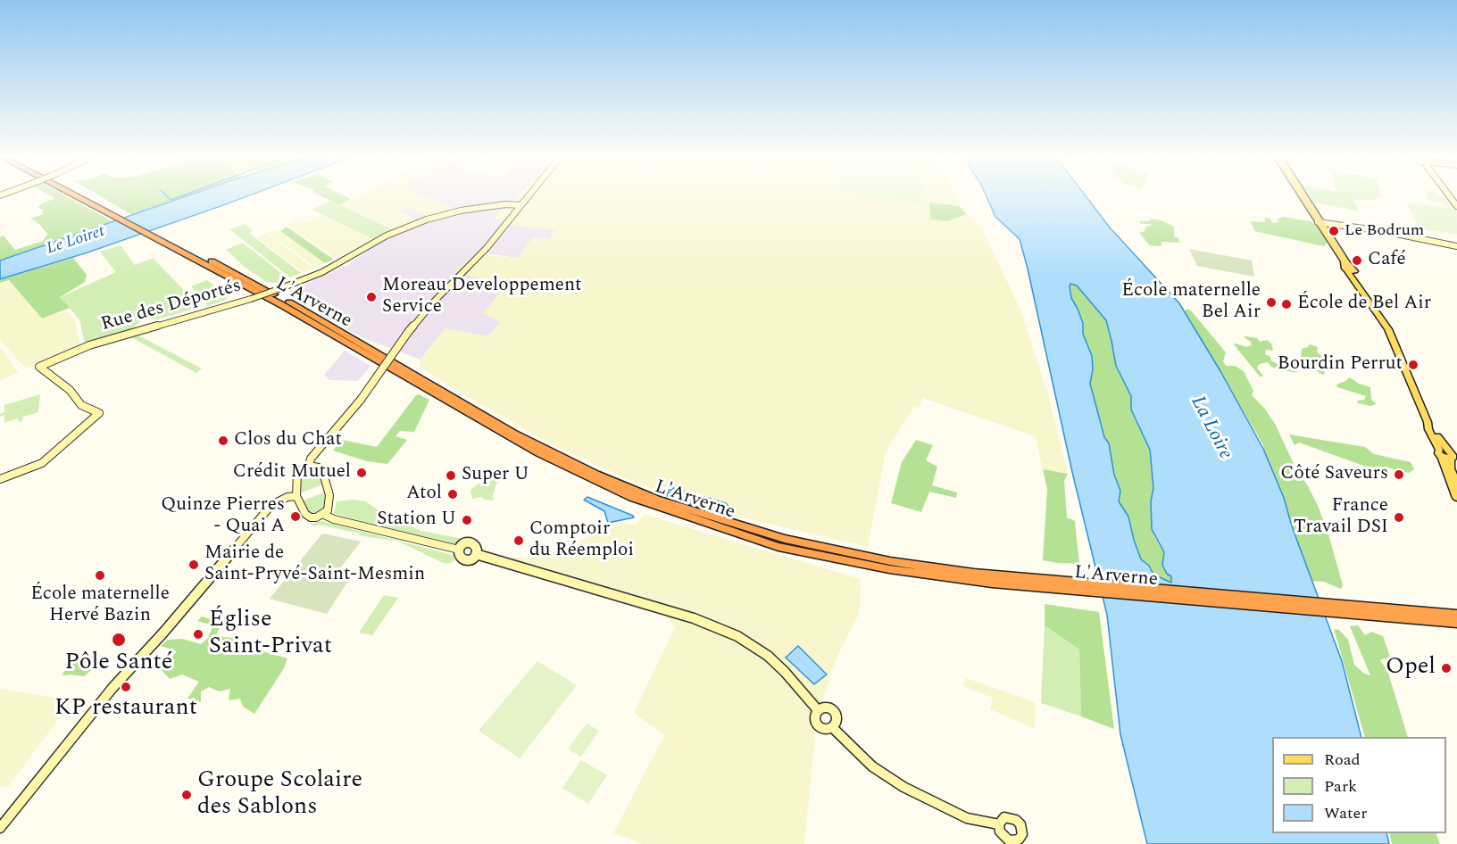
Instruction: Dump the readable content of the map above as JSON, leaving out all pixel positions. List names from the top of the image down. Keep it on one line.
{"streets":{"highway":["L'Arverne"],"main road":["Rue des Déportés"]},"water":["Le Loiret","La Loire"],"places":["Le Bodrum","Café","Moreau Developpement Service","École maternelle Bel Air","École de Bel Air","Bourdin Perrut","Clos du Chat","Crédit Mutuel","Côté Saveurs","Super U","Atol","Quinze Pierres - Quai A","France Travail DSI","Station U","Comptoir du Réemploi","Mairie de Saint-Pryvé-Saint-Mesmin","École maternelle Hervé Bazin","Église Saint-Privat","Pôle Santé","Opel","KP restaurant","Groupe Scolaire des Sablons"],"legend":["Road","Park","Water"]}
